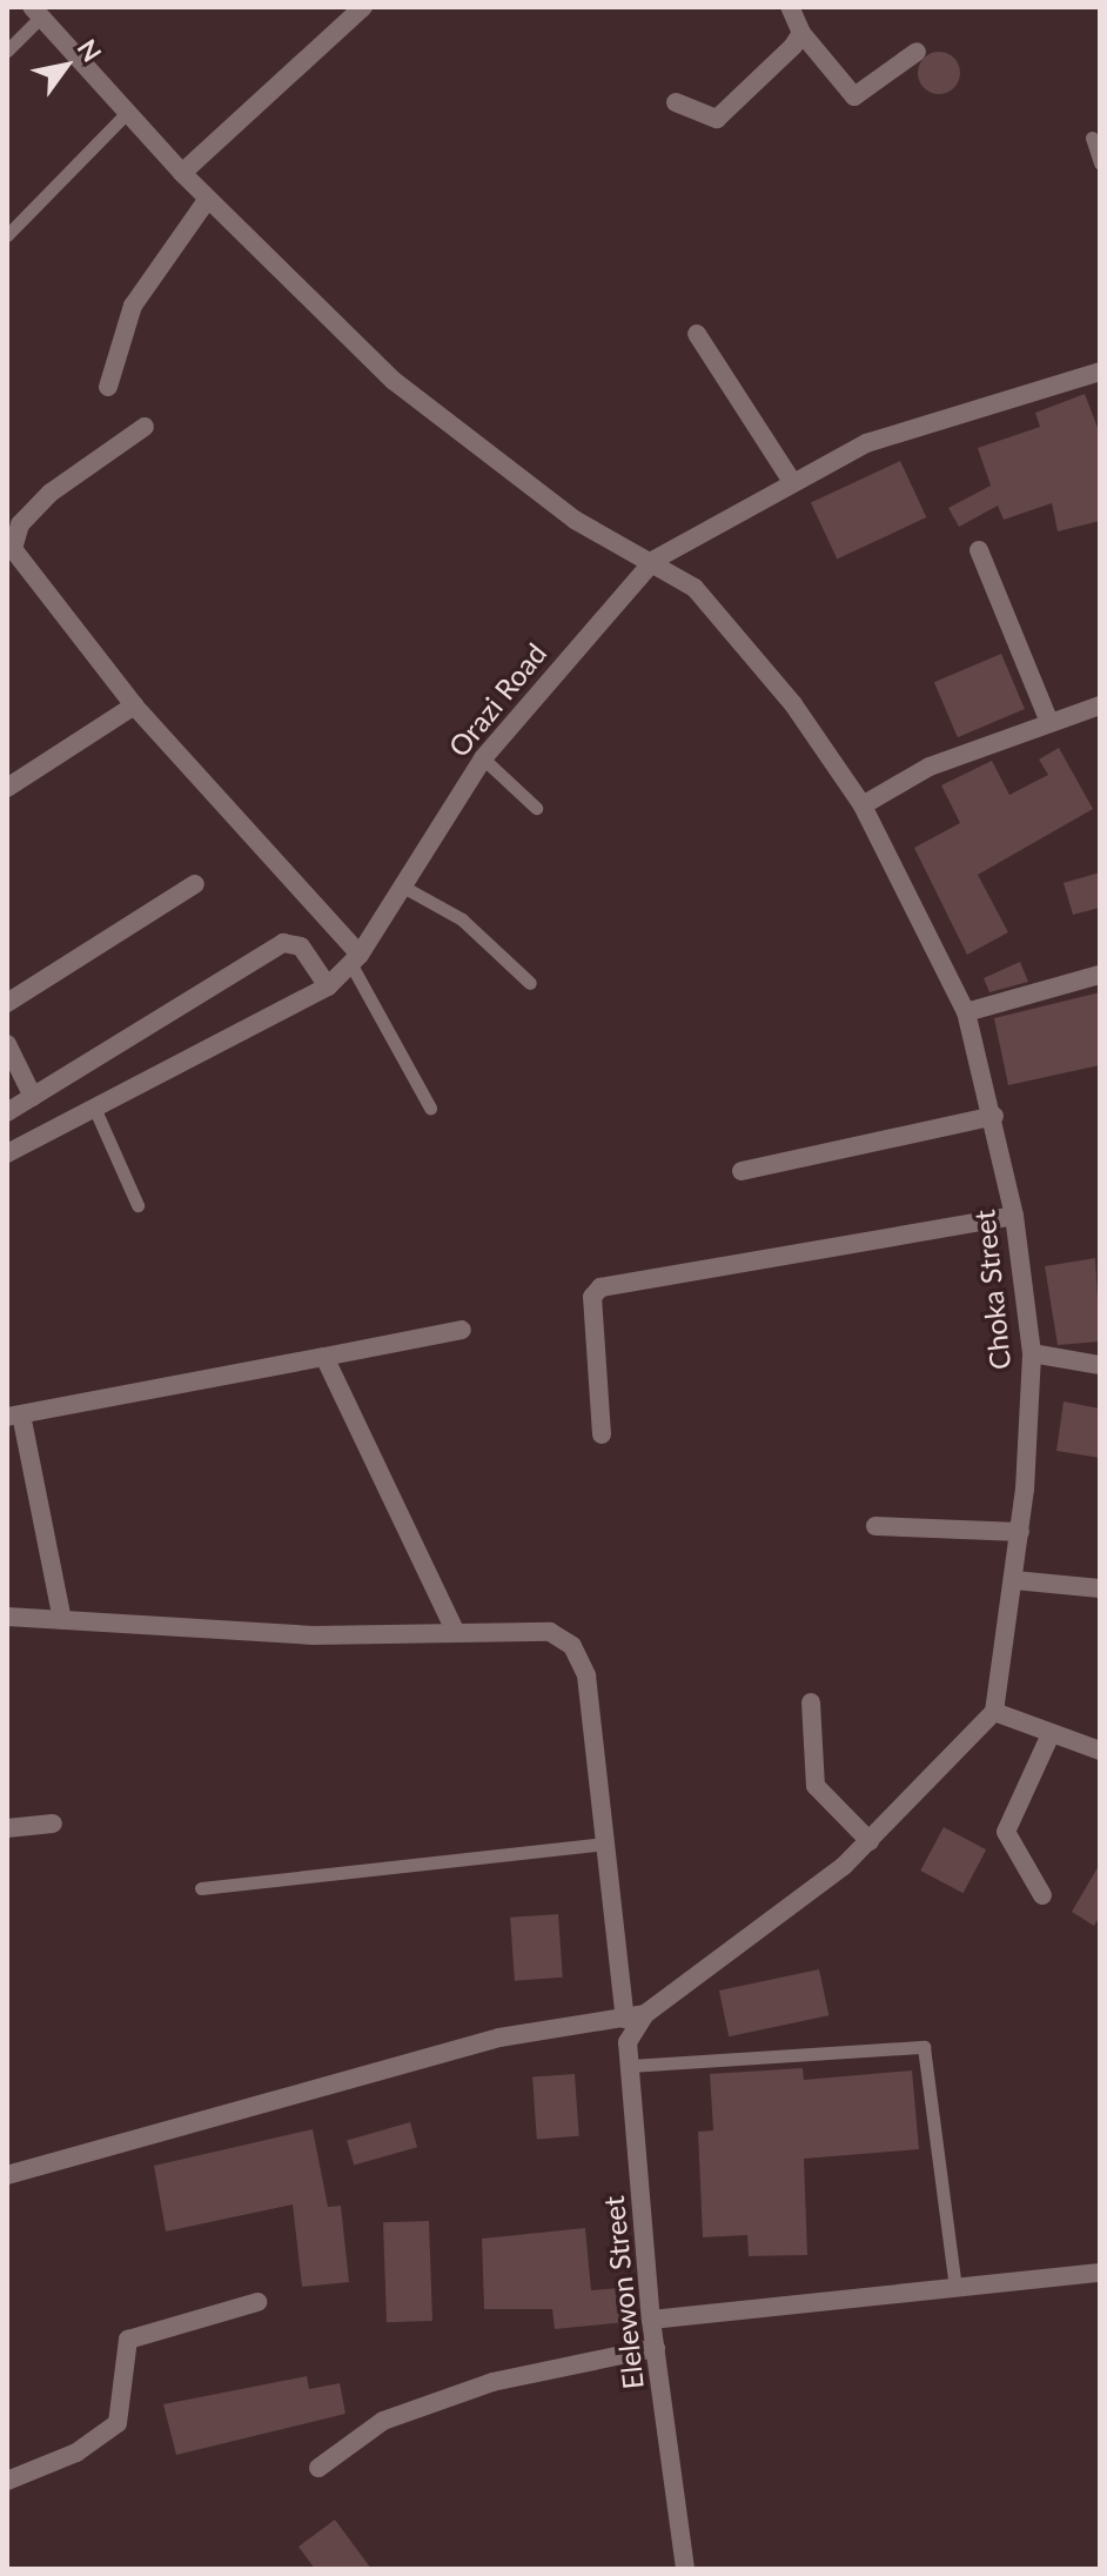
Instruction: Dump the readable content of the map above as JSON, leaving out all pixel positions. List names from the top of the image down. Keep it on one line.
{"streets":{"street":["Orazi Road","Choka Street","Elelewon Street"]},"crossings":[["Orazi Road","Choka Street"]],"north":"top right"}
